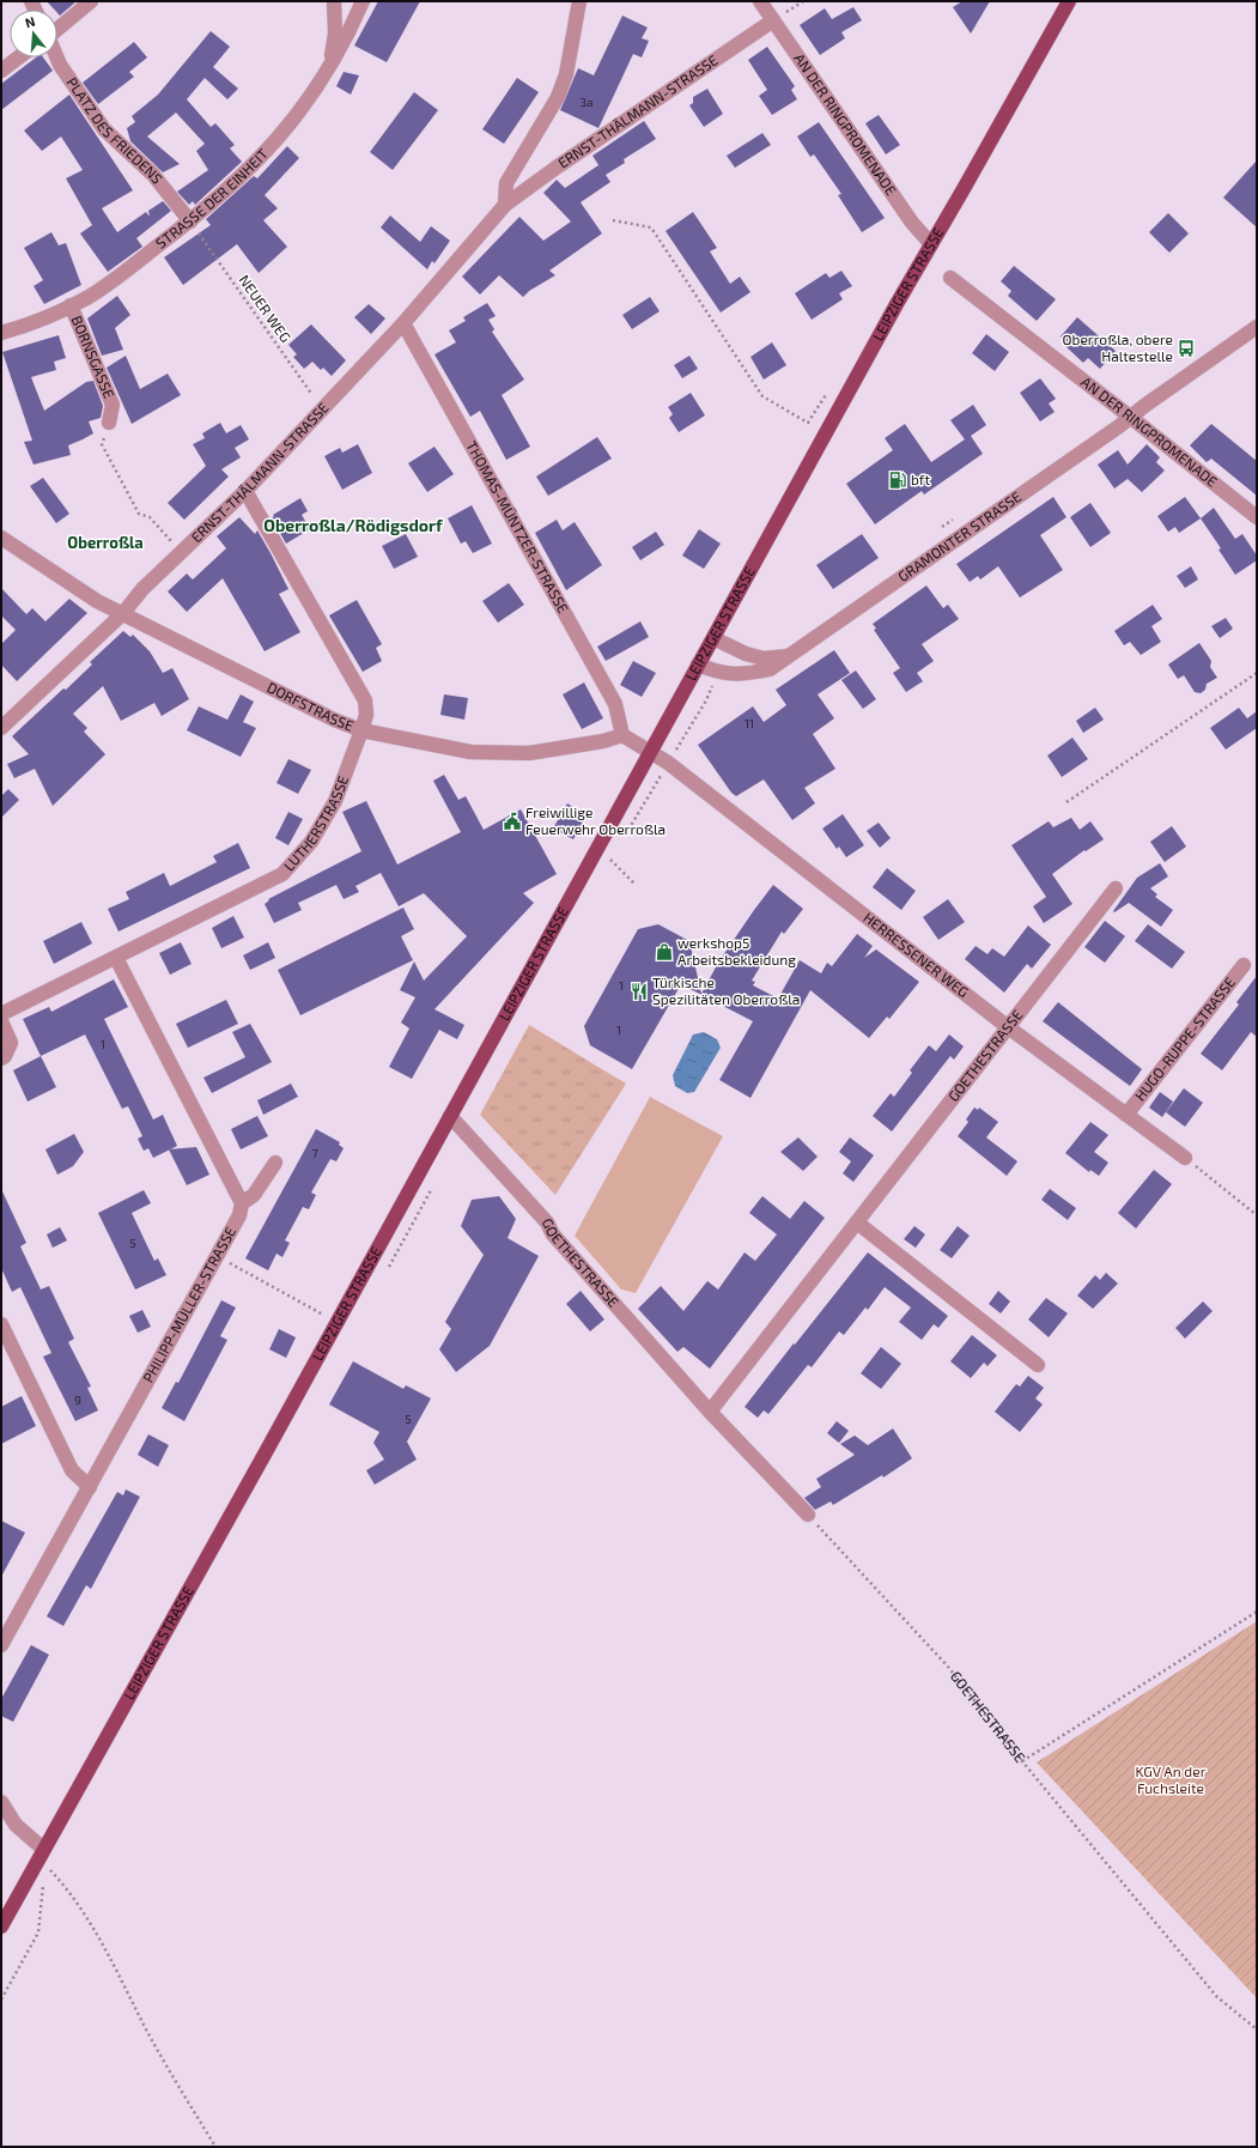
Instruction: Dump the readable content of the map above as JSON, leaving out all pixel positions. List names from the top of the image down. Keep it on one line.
{"streets":{"main road":["LEIPZIGER STRASSE"],"street":["ERNST-THÄLMANN-STRASSE","AN DER RINGPROMENADE","PLATZ DES FRIEDENS","STRASSE DER EINHEIT","BORNSGASSE","THOMAS-MÜNTZER-STRASSE","GRAMONTER STRASSE","DORFSTRASSE","LUTHERSTRASSE","HERRESSENER WEG","HUGO-RUPPE-STRASSE","GOETHESTRASSE","PHILIPP-MÜLLER-STRASSE"],"path":["NEUER WEG"]},"crossings":[["ERNST-THÄLMANN-STRASSE","AN DER RINGPROMENADE"],["ERNST-THÄLMANN-STRASSE","NEUER WEG"],["ERNST-THÄLMANN-STRASSE","BORNSGASSE"],["ERNST-THÄLMANN-STRASSE","THOMAS-MÜNTZER-STRASSE"],["ERNST-THÄLMANN-STRASSE","DORFSTRASSE"],["ERNST-THÄLMANN-STRASSE","LUTHERSTRASSE"],["AN DER RINGPROMENADE","LEIPZIGER STRASSE"],["AN DER RINGPROMENADE","GRAMONTER STRASSE"],["PLATZ DES FRIEDENS","STRASSE DER EINHEIT"],["PLATZ DES FRIEDENS","NEUER WEG"],["STRASSE DER EINHEIT","NEUER WEG"],["STRASSE DER EINHEIT","BORNSGASSE"],["LEIPZIGER STRASSE","GRAMONTER STRASSE"],["LEIPZIGER STRASSE","HERRESSENER WEG"],["LEIPZIGER STRASSE","GOETHESTRASSE"],["THOMAS-MÜNTZER-STRASSE","DORFSTRASSE"],["DORFSTRASSE","LUTHERSTRASSE"],["HERRESSENER WEG","HUGO-RUPPE-STRASSE"],["HERRESSENER WEG","GOETHESTRASSE"]],"districts":["Oberroßla/Rödigsdorf","Oberroßla"],"parks":["KGV An der Fuchsleite"],"places":{"bus stop":["Oberroßla, obere Haltestelle"],"fuel station":["bft"],"public building":["Freiwillige Feuerwehr Oberroßla"],"shop":["werkshop5 Arbeitsbekleidung"],"restaurant":["Türkische Spezilitäten Oberroßla"]},"house_numbers":["3a","11","1","1","1","7","5","9","5"],"north":"top"}
